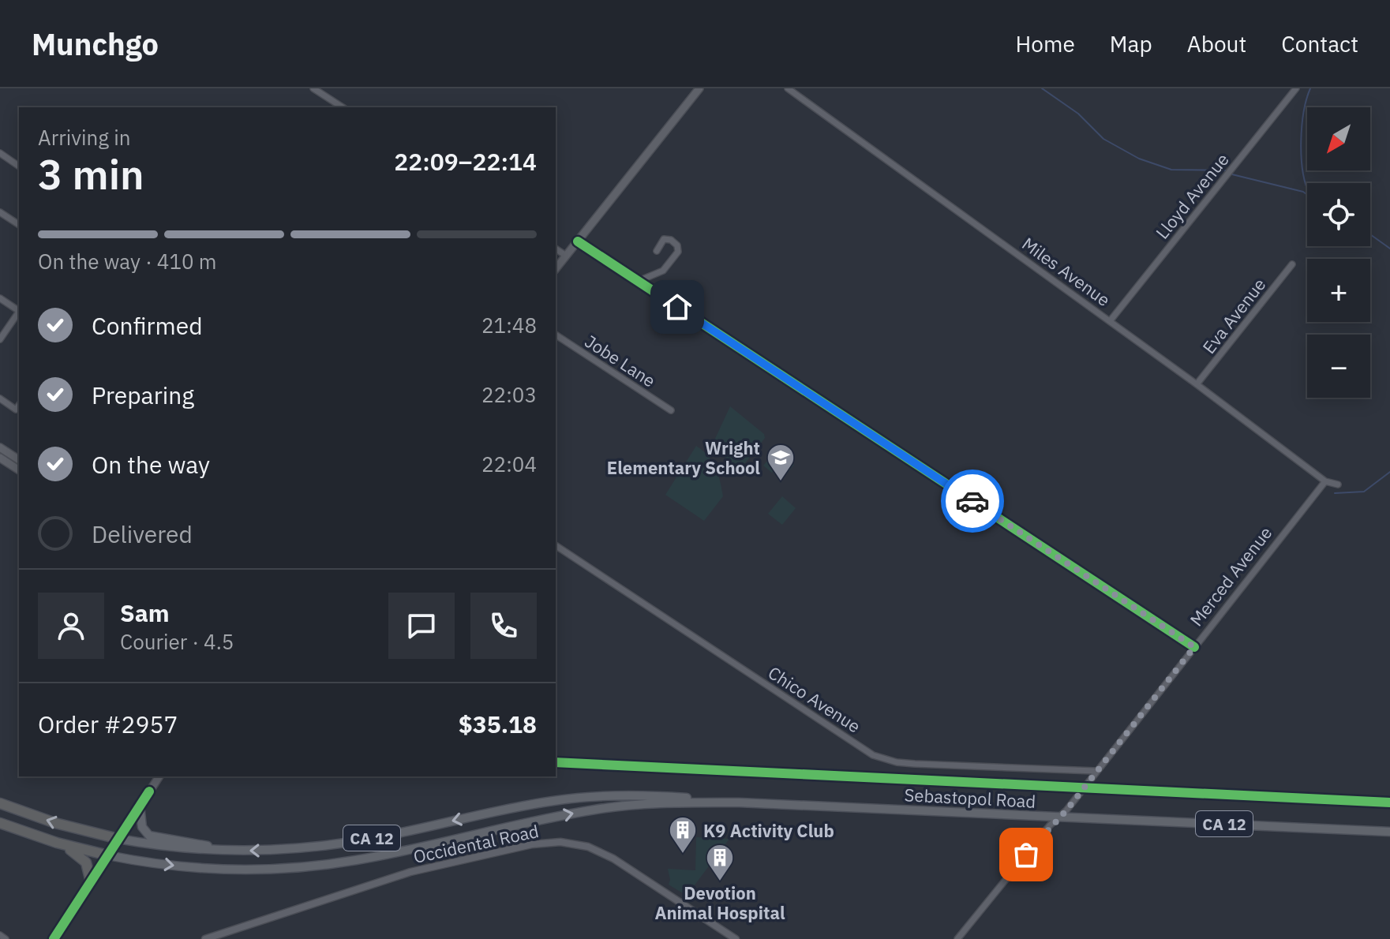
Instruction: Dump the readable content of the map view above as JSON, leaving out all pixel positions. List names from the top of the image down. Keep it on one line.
{"streets":{"highway":["CA 12"],"main road":["Sebastopol Road"],"street":["Lloyd Avenue","Miles Avenue","Eva Avenue","Jobe Lane","Merced Avenue","Chico Avenue","Occidental Road"]},"crossings":[["Lloyd Avenue","Miles Avenue"],["Miles Avenue","Eva Avenue"],["Miles Avenue","Merced Avenue"],["Merced Avenue","Chico Avenue"],["Merced Avenue","Sebastopol Road"],["Sebastopol Road","CA 12"]],"places":{"school or university":["Wright Elementary School"],"building":["K9 Activity Club","Devotion Animal Hospital"]},"north":"bottom left","page":{"header":"Munchgo","nav":["Home","Map","About","Contact"],"map_buttons":["+","−"],"heading":["3 min","Arriving in","22:09–22:14"],"panel":["Sam","Courier · 4.5","Order #2957","$35.18"],"bar":"On the way · 410 m","list":[["Confirmed","21:48"],["Preparing","22:03"],["On the way","22:04"],"Delivered"]}}
